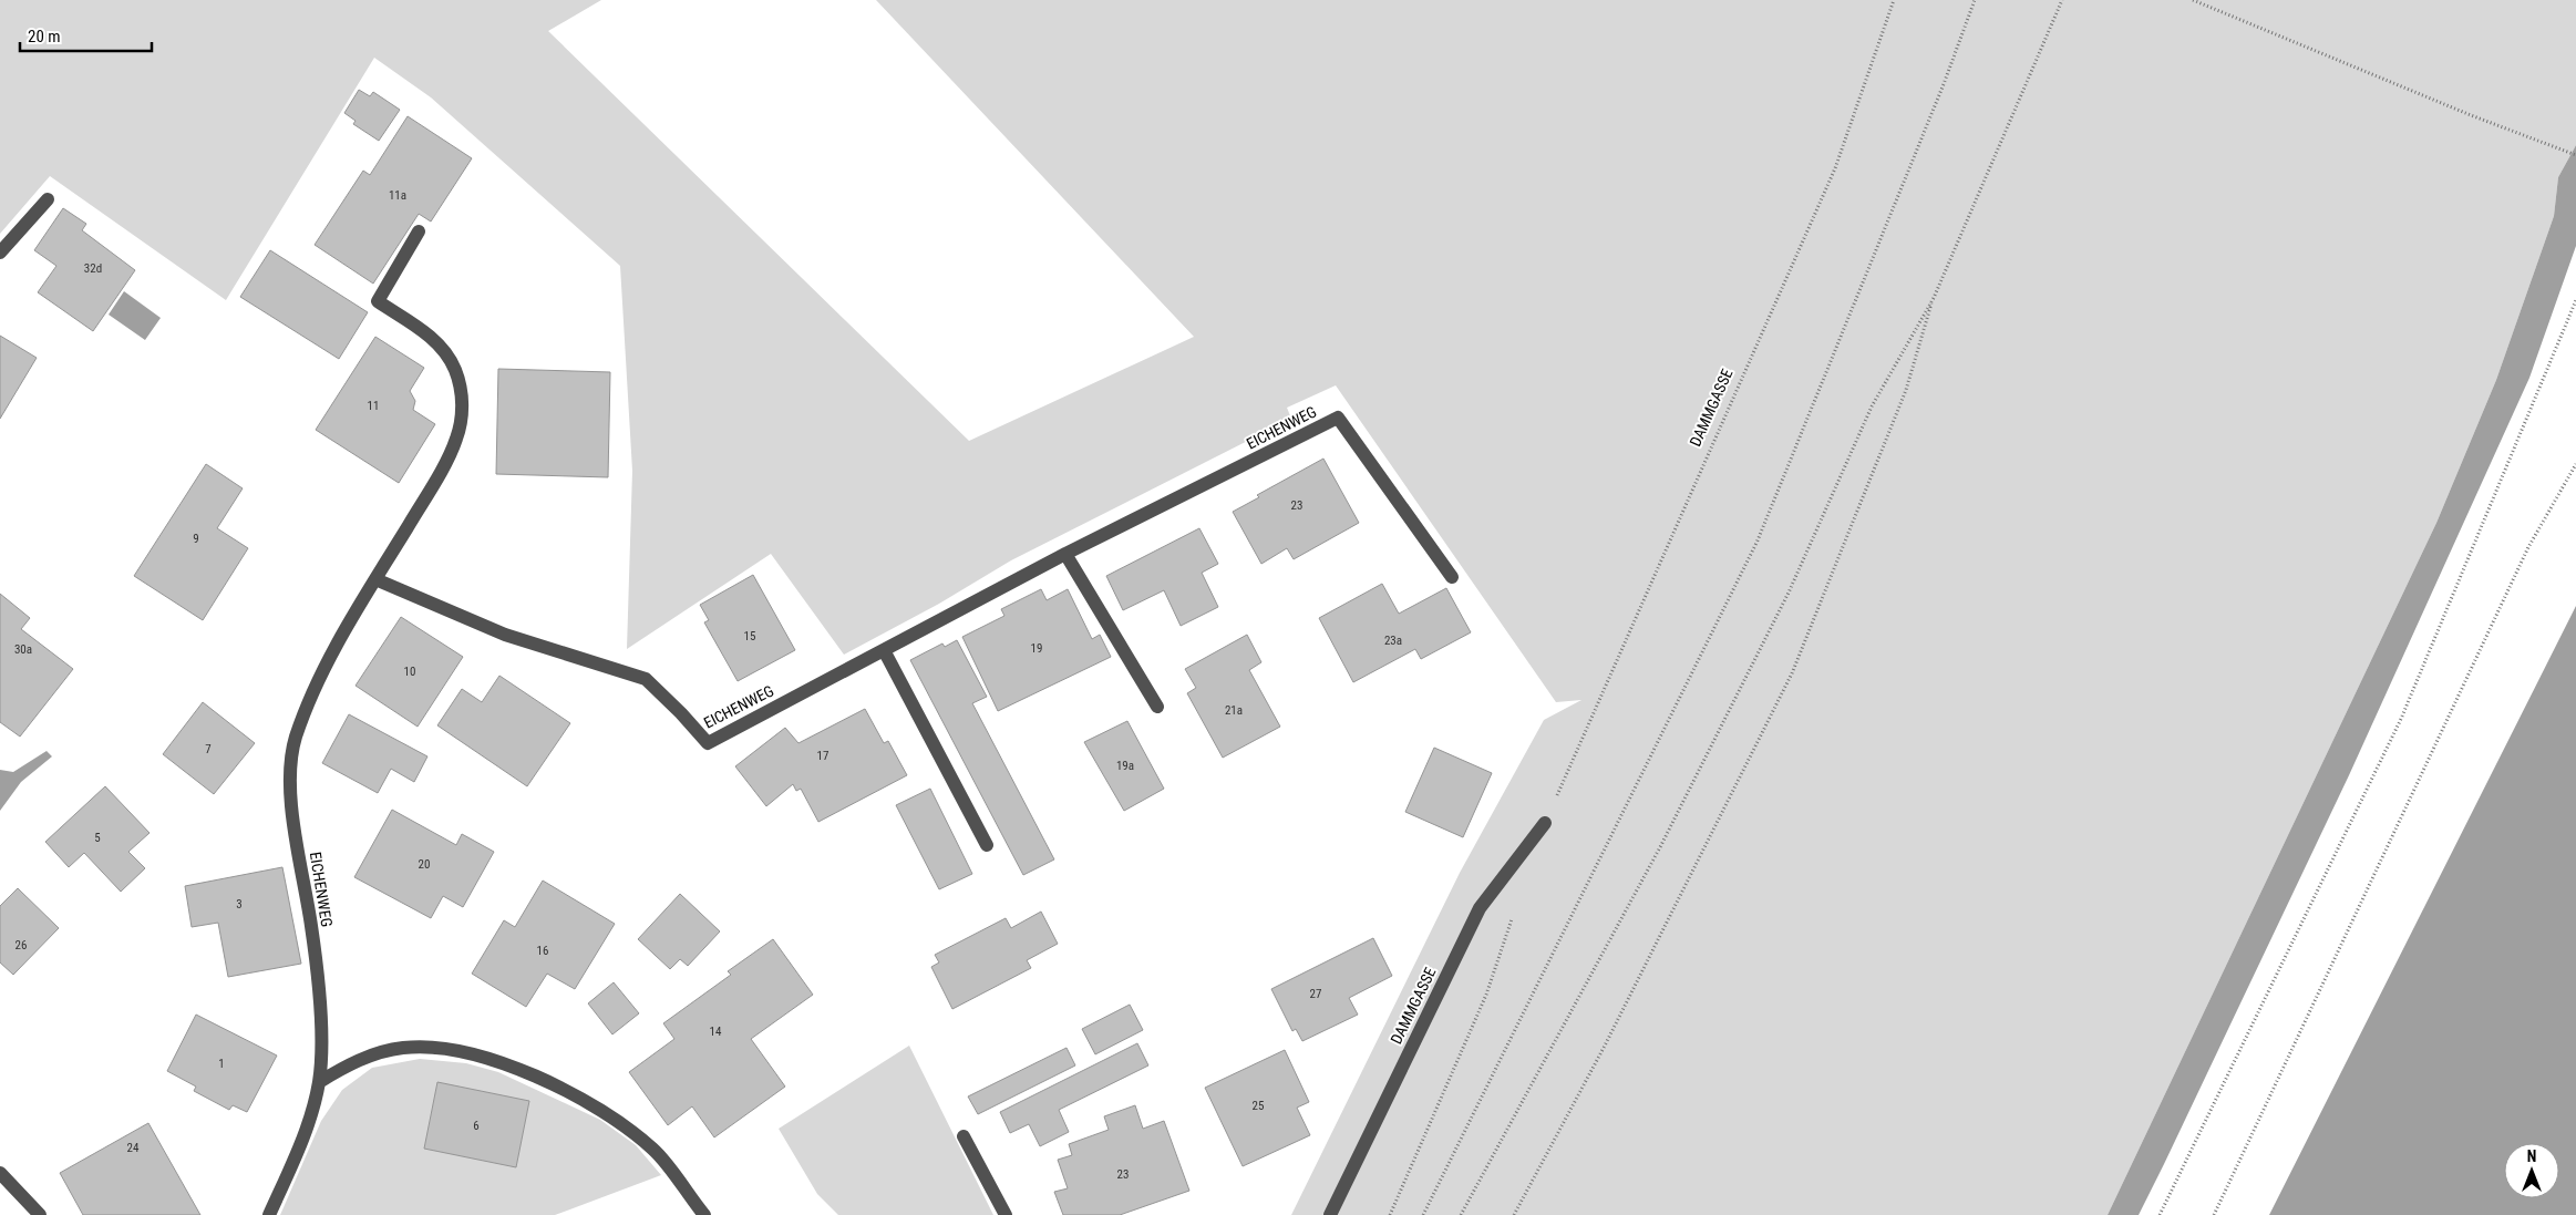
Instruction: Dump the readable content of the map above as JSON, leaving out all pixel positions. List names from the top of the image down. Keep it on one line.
{"streets":{"street":["DAMMGASSE","EICHENWEG"]},"house_numbers":["11a","32d","11","23","9","15","23a","19","30a","10","21a","7","17","19a","5","20","3","26","16","27","14","1","25","6","24","23"],"scale_bar":"20 m","north":"top"}
